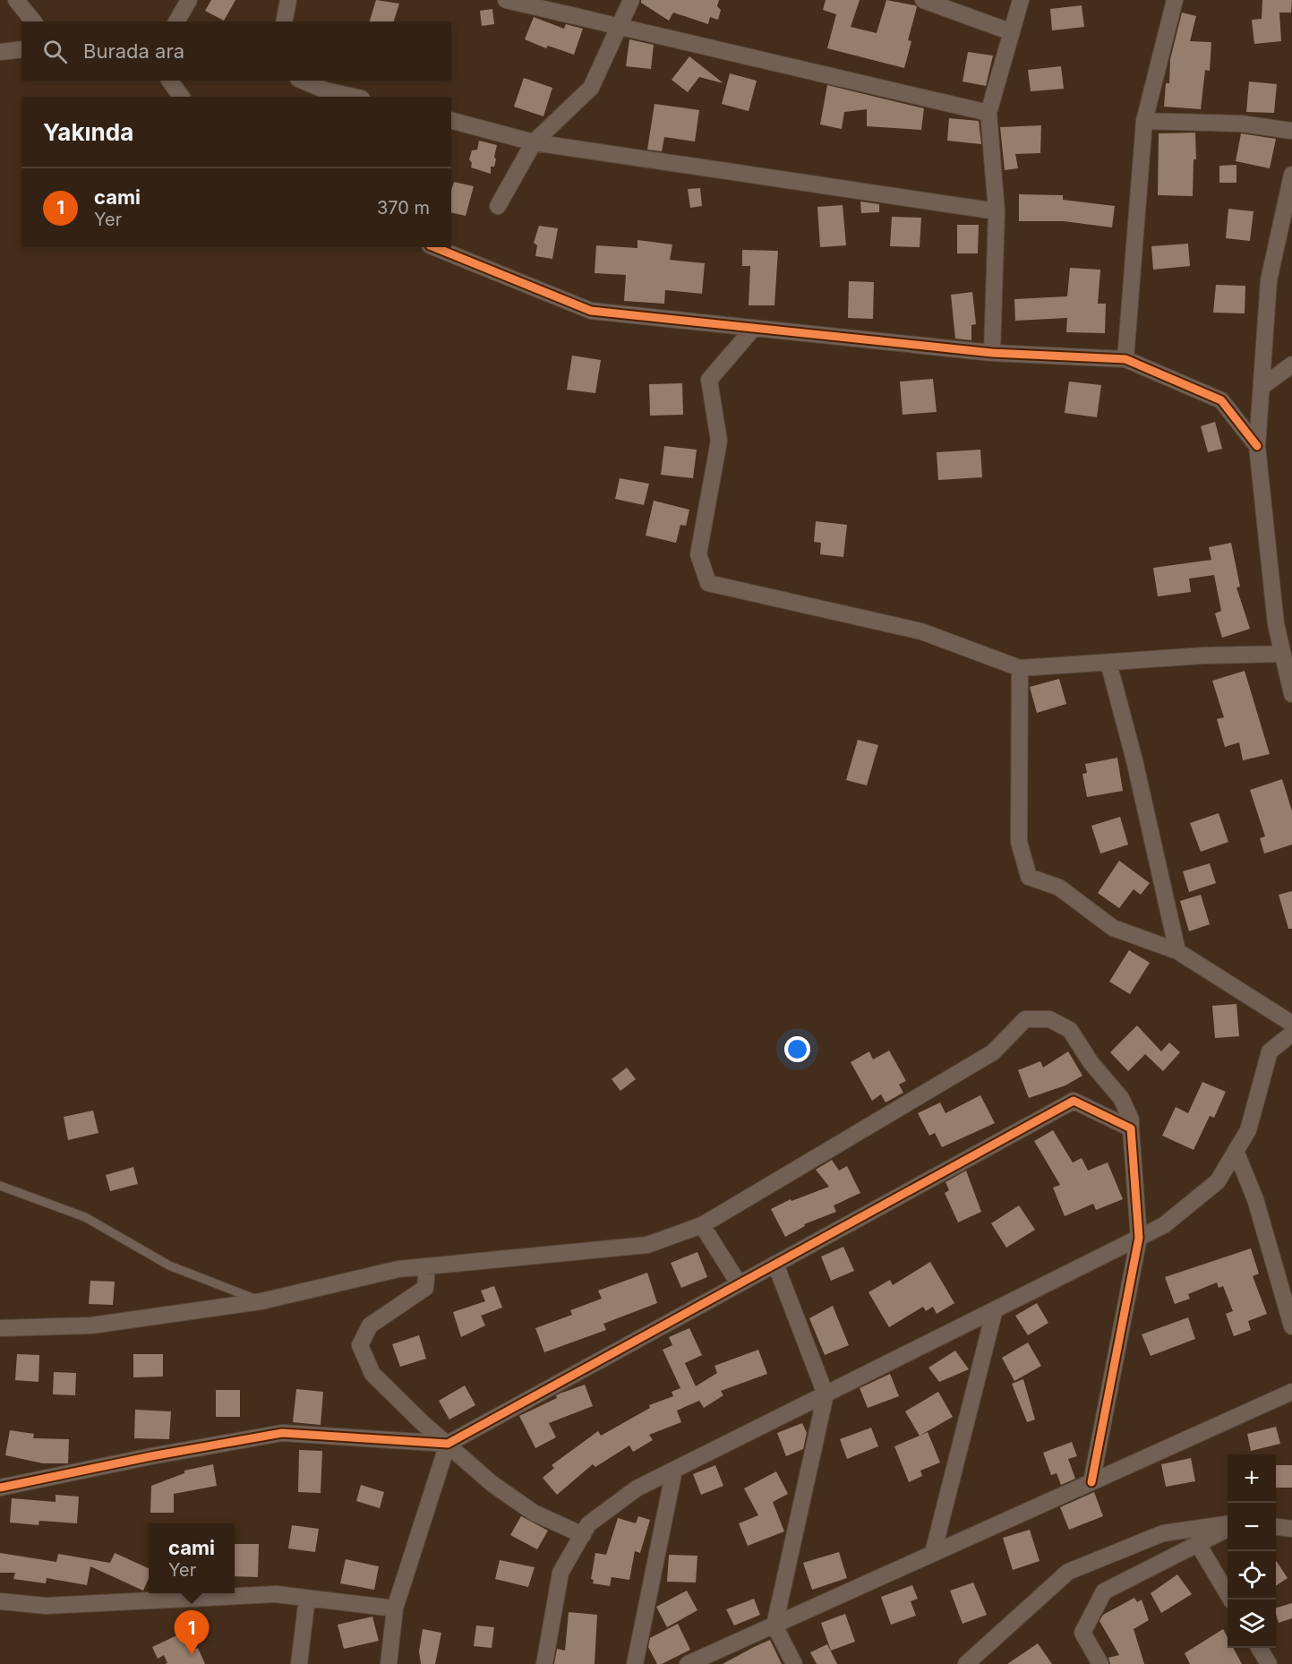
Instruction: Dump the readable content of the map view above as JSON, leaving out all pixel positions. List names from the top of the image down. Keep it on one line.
{"page":{"search":"Burada ara","heading":"Yakında","list":[{"mark":"1","name":"cami","note":"Yer","value":"370 m"}],"map_buttons":["+","−"],"popup":["cami","Yer"],"pins":"1"}}
